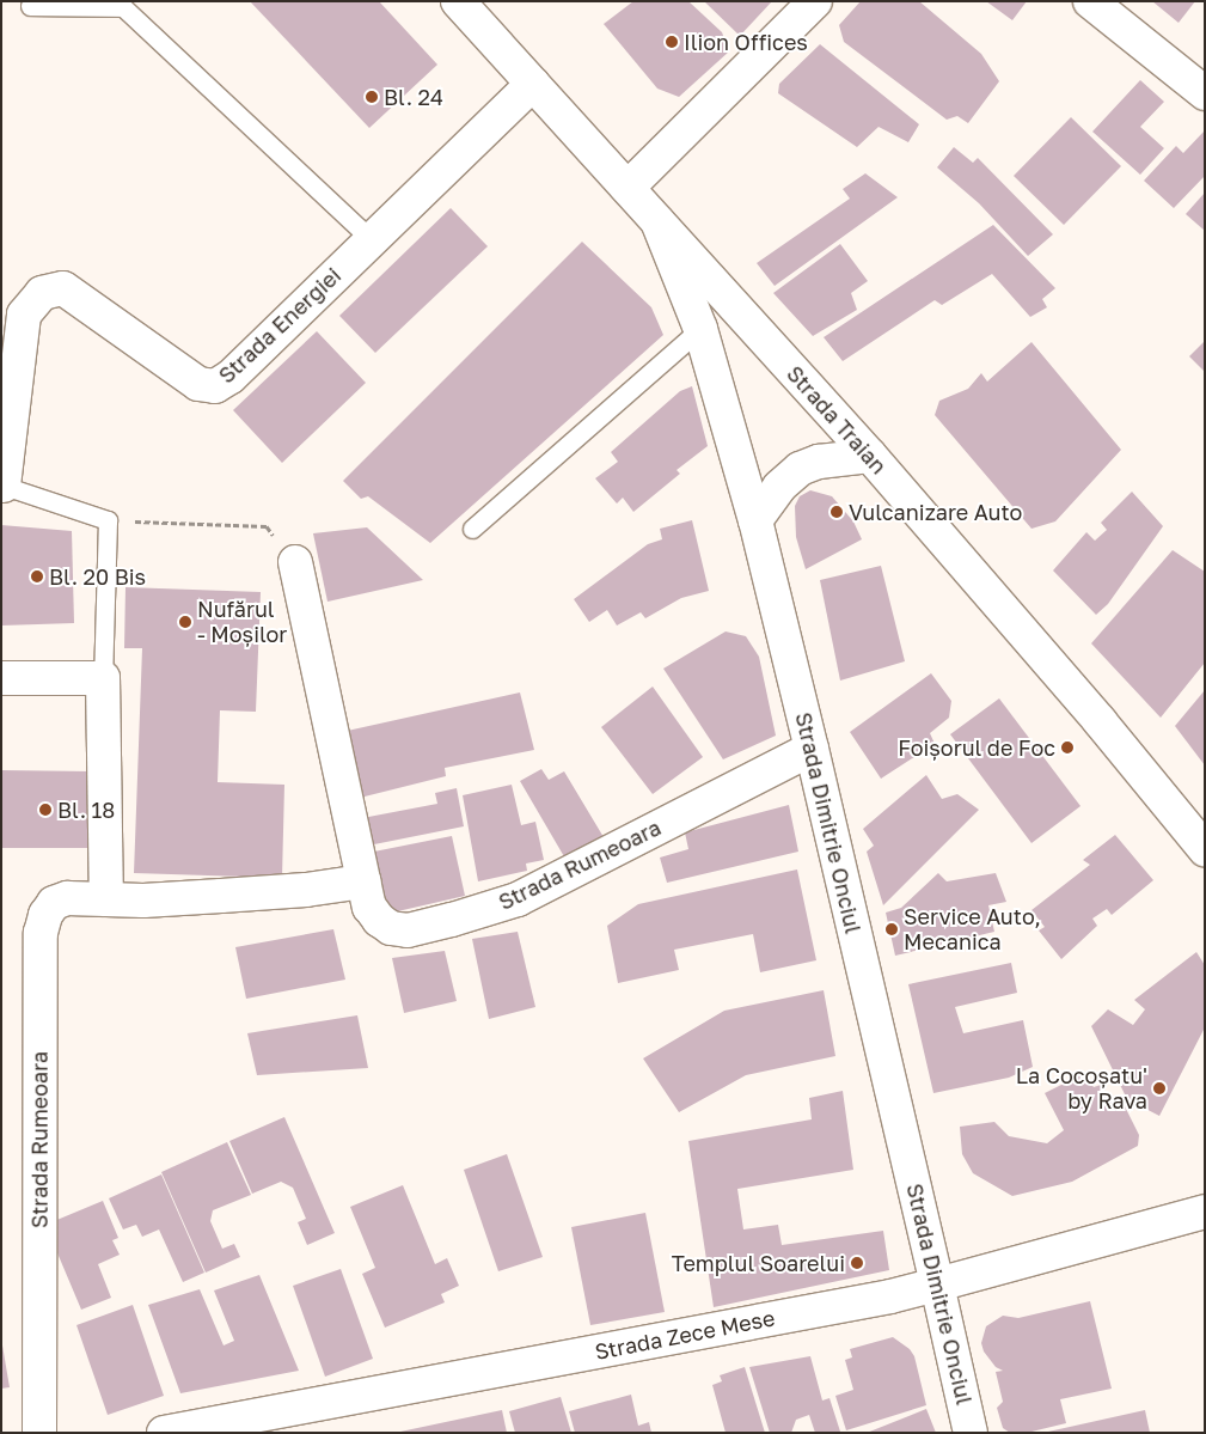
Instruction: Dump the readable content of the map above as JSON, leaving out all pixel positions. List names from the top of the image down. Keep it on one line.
{"streets":{"street":["Strada Energiei","Strada Traian","Strada Dimitrie Onciul","Strada Rumeoara","Strada Zece Mese"]},"crossings":[["Strada Energiei","Strada Traian"],["Strada Traian","Strada Dimitrie Onciul"],["Strada Dimitrie Onciul","Strada Rumeoara"],["Strada Dimitrie Onciul","Strada Zece Mese"]],"places":["Ilion Offices","Bl. 24","Vulcanizare Auto","Bl. 20 Bis","Nufărul - Moșilor","Foișorul de Foc","Bl. 18","Service Auto, Mecanica","La Cocoșatu' by Rava","Templul Soarelui"]}
